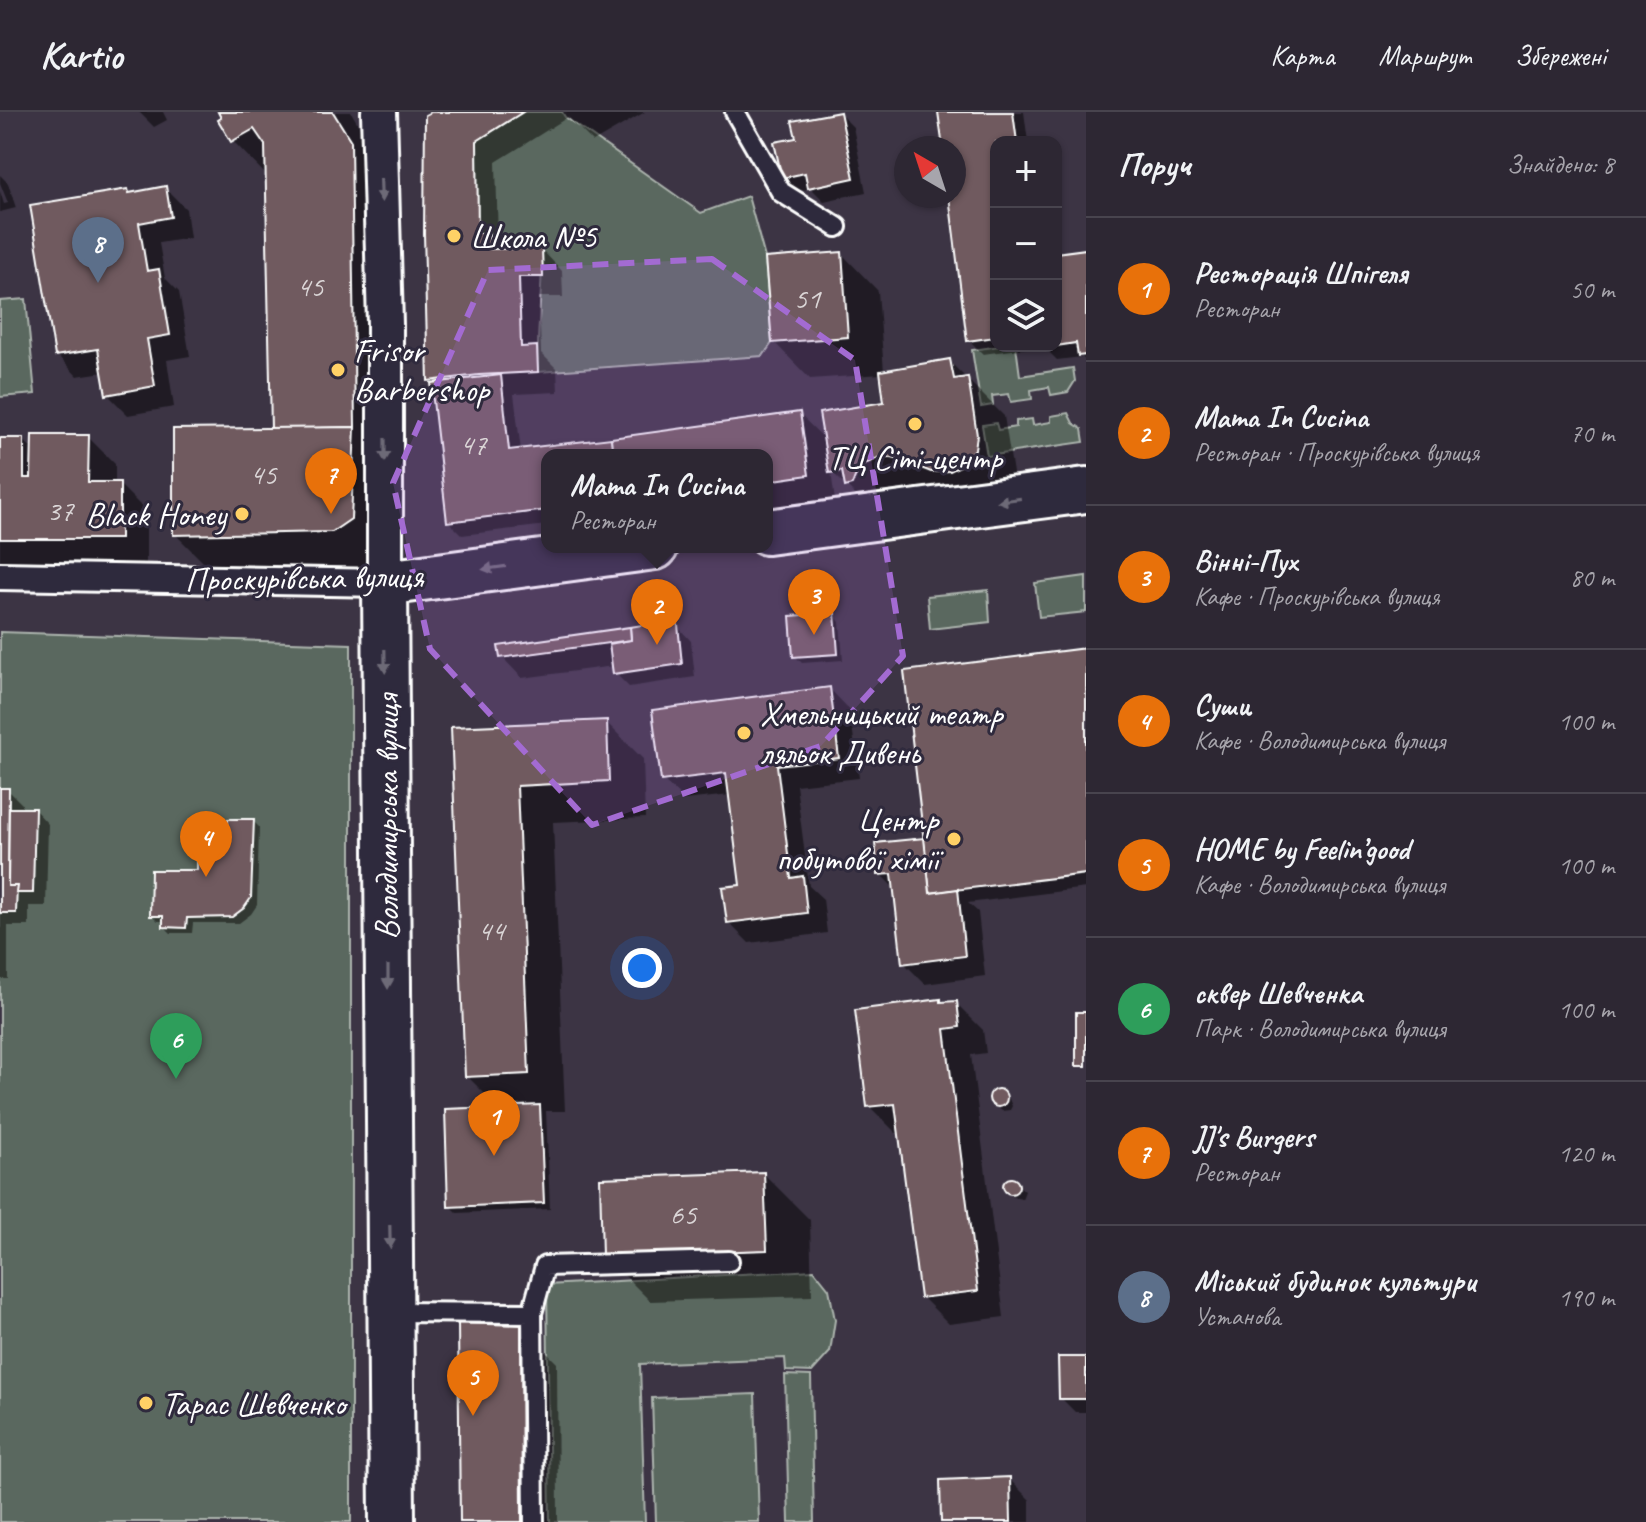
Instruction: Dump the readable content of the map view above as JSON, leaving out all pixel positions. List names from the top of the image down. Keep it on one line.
{"streets":{"street":["Проскурівська вулиця","Володимирська вулиця"]},"crossings":[["Проскурівська вулиця","Володимирська вулиця"]],"one_way":["Проскурівська вулиця","Володимирська вулиця"],"places":["Школа №5","Frisor Barbershop","ТЦ Сіті-центр","Black Honey","Хмельницький театр ляльок Дивень","Центр побутової хімії","Тарас Шевченко"],"house_numbers":["45","51","47","45","37","44","65"],"north":"top left","page":{"header":"Kartio","nav":["Карта","Маршрут","Збережені"],"heading":["Поруч","Знайдено: 8"],"map_buttons":["+","−"],"list":[{"mark":"1","name":"Ресторація Шпігеля","note":"Ресторан","value":"50 m"},{"mark":"2","name":"Mama In Cucina","note":"Ресторан · Проскурівська вулиця","value":"70 m"},{"mark":"3","name":"Вінні-Пух","note":"Кафе · Проскурівська вулиця","value":"80 m"},{"mark":"4","name":"Суши","note":"Кафе · Володимирська вулиця","value":"100 m"},{"mark":"5","name":"HOME by Feelin’good","note":"Кафе · Володимирська вулиця","value":"100 m"},{"mark":"6","name":"сквер Шевченка","note":"Парк · Володимирська вулиця","value":"100 m"},{"mark":"7","name":"JJ's Burgers","note":"Ресторан","value":"120 m"},{"mark":"8","name":"Міський будинок культури","note":"Установа","value":"190 m"}],"pins":["8","7","3","2","4","6","1","5"],"popup":["Mama In Cucina","Ресторан"]}}
